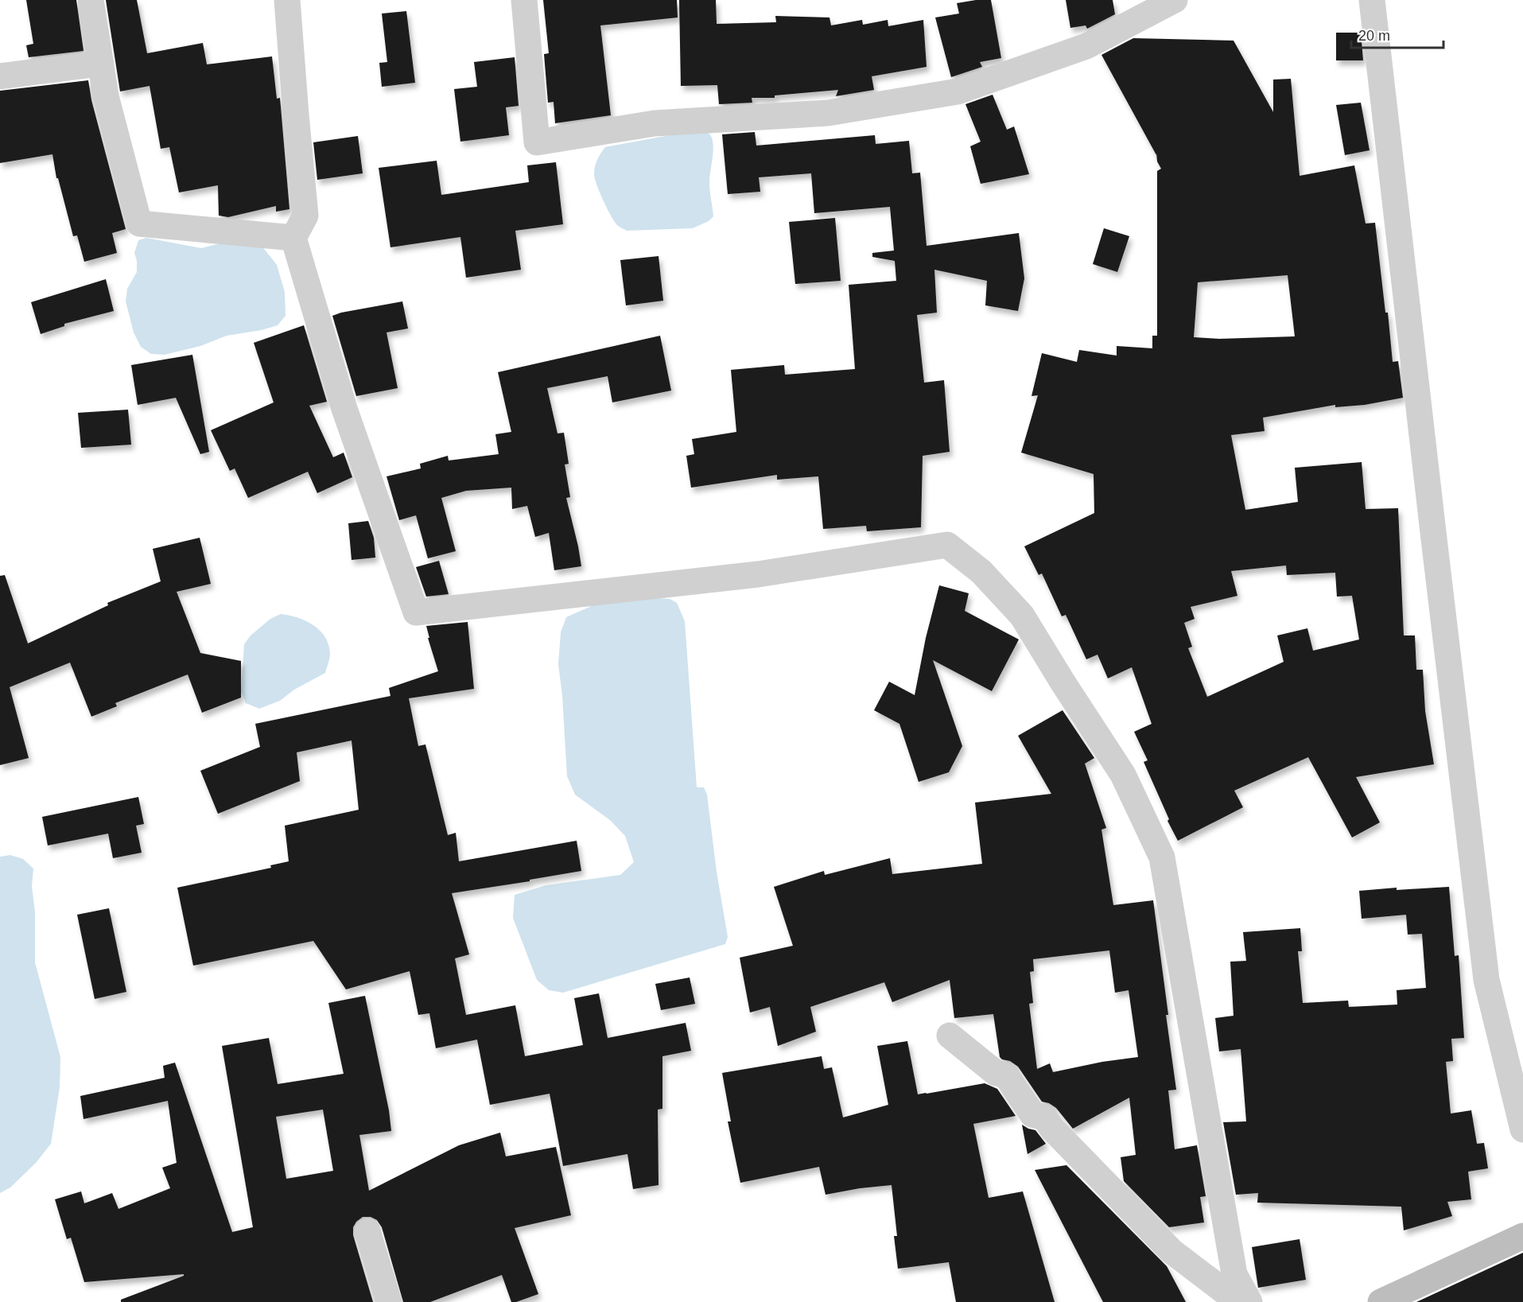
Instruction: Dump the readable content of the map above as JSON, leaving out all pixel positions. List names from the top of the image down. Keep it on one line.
{"scale_bar":"20 m"}
